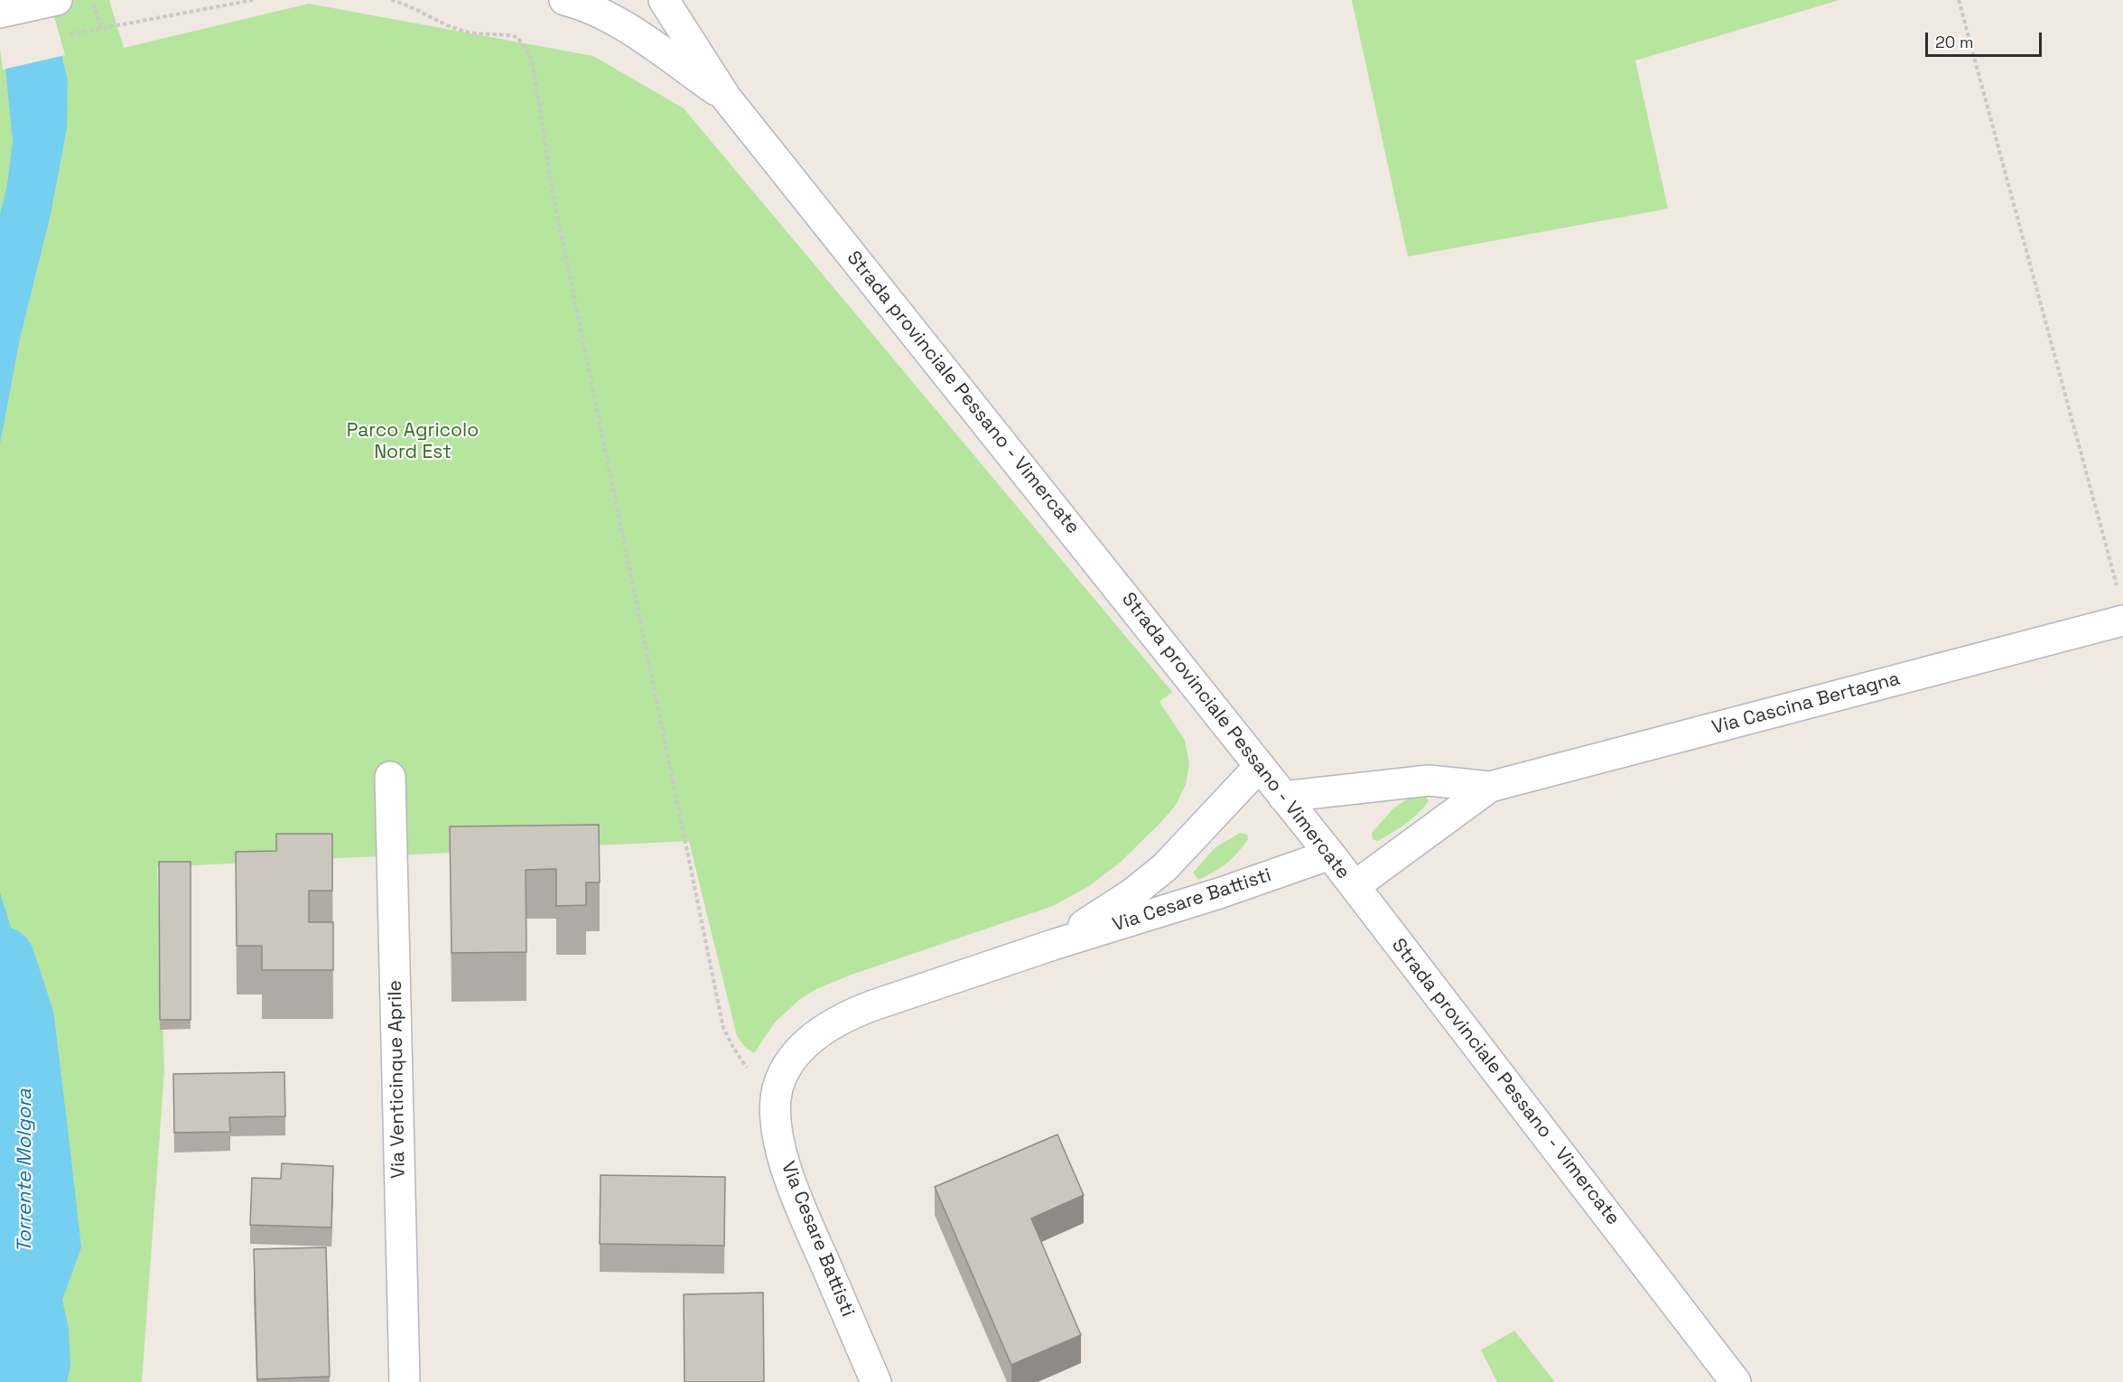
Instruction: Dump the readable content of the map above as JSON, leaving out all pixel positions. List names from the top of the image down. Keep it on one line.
{"streets":{"street":["Strada provinciale Pessano - Vimercate","Via Cascina Bertagna","Via Cesare Battisti","Via Venticinque Aprile"]},"crossings":[["Strada provinciale Pessano - Vimercate","Via Cascina Bertagna"],["Strada provinciale Pessano - Vimercate","Via Cesare Battisti"]],"water":["Torrente Molgora"],"parks":["Parco Agricolo Nord Est"],"scale_bar":"20 m"}
